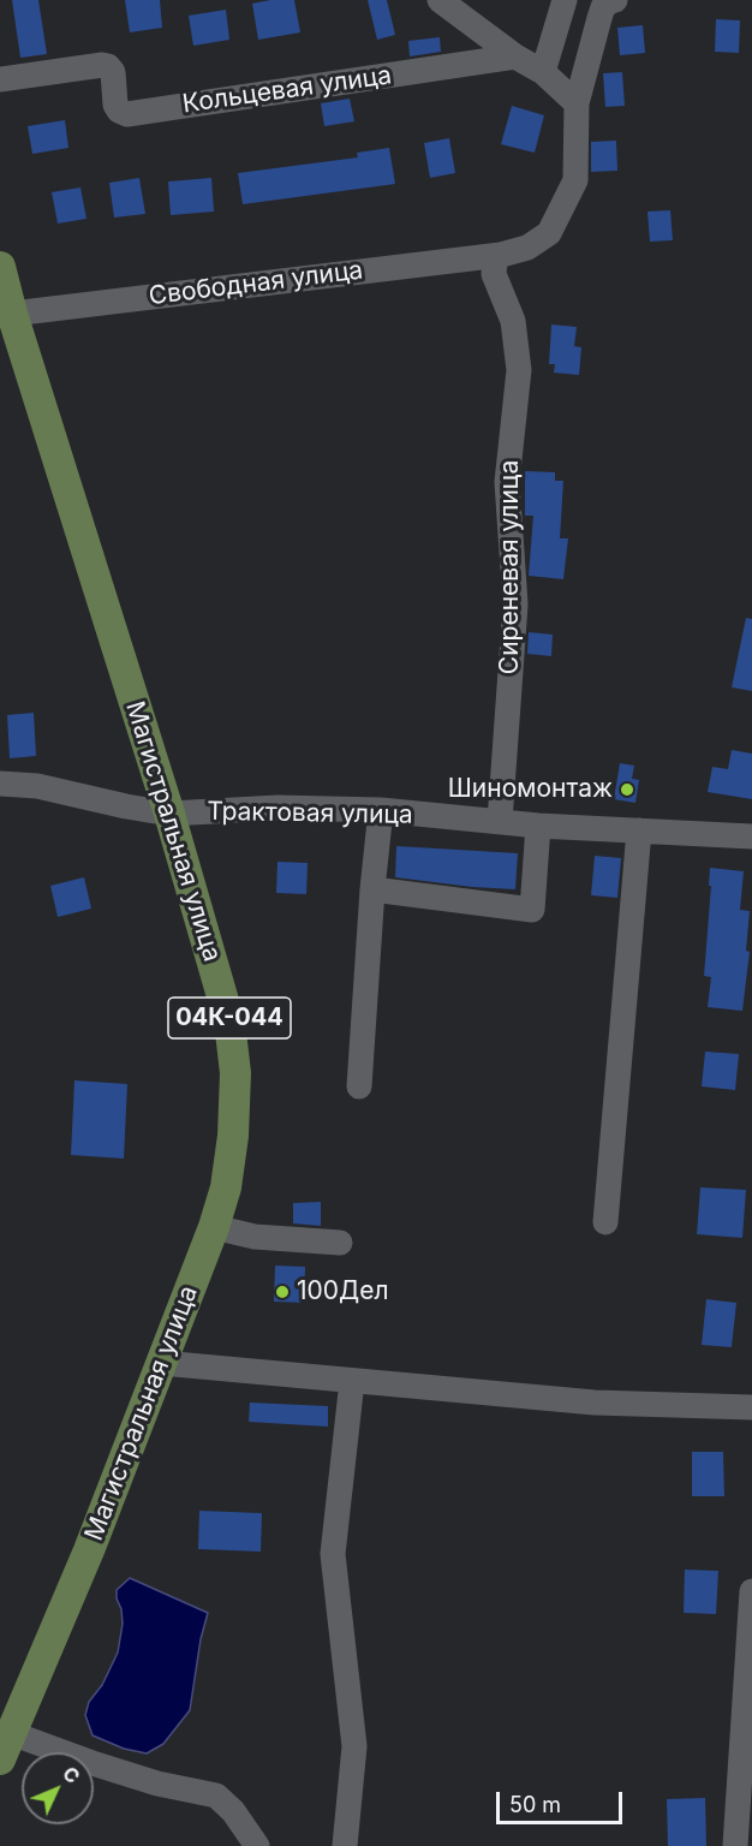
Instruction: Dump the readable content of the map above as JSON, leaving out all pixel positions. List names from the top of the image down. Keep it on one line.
{"streets":{"main road":["Магистральная улица","04К-044"],"street":["Кольцевая улица","Свободная улица","Сиреневая улица","Трактовая улица"]},"crossings":[["Свободная улица","Сиреневая улица"],["Свободная улица","Магистральная улица"],["Сиреневая улица","Трактовая улица"],["Трактовая улица","Магистральная улица"]],"places":["Шиномонтаж","100Дел"],"scale_bar":"50 m","north":"top right"}
